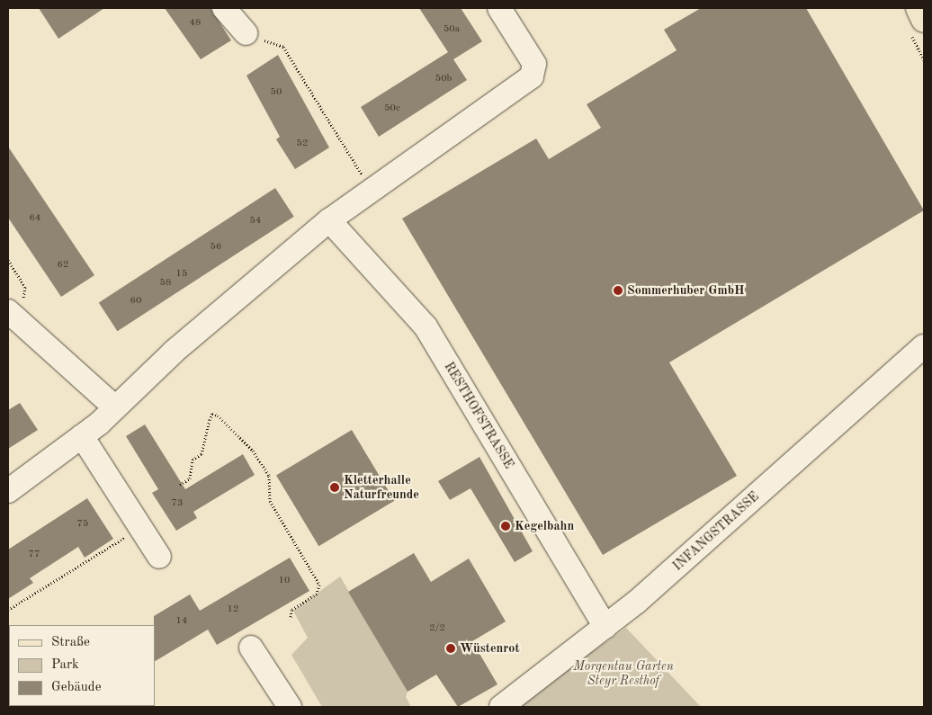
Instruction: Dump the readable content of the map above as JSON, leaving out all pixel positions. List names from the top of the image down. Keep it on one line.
{"streets":{"street":["RESTHOFSTRASSE","INFANGSTRASSE"]},"crossings":[["RESTHOFSTRASSE","INFANGSTRASSE"]],"parks":["Morgentau Garten Steyr Resthof"],"places":["Sommerhuber GmbH","Kletterhalle Naturfreunde","Kegelbahn","Wüstenrot"],"house_numbers":["48","50a","50b","50","50c","52","64","54","56","62","15","58","60","73","75","77","10","12","14","2/2"],"legend":["Straße","Park","Gebäude"]}
